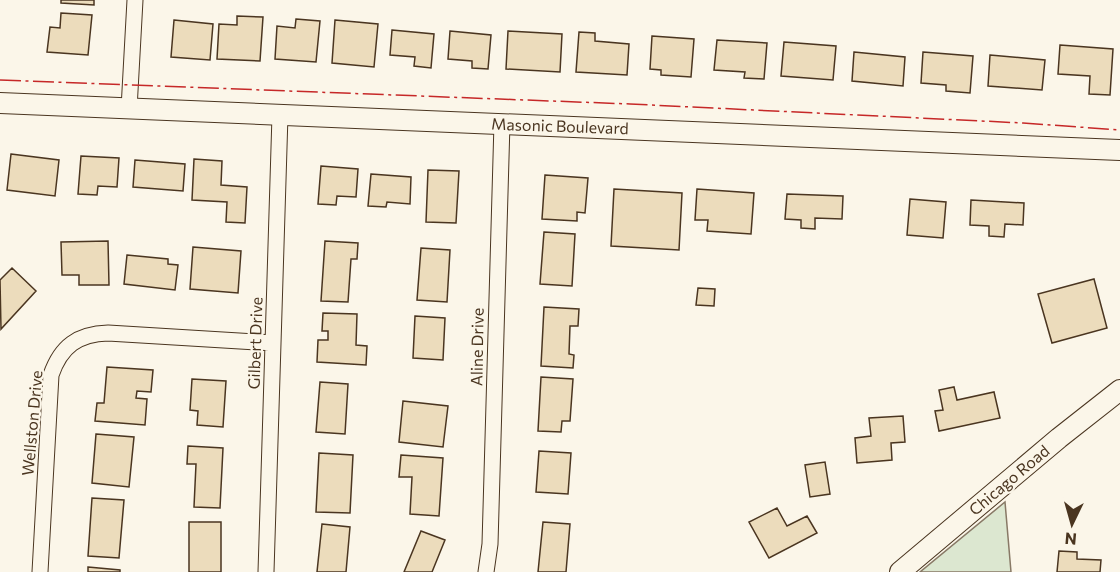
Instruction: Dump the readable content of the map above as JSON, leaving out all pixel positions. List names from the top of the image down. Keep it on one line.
{"streets":{"street":["Masonic Boulevard","Gilbert Drive","Aline Drive","Wellston Drive","Chicago Road"]},"crossings":[["Masonic Boulevard","Gilbert Drive"],["Masonic Boulevard","Aline Drive"],["Gilbert Drive","Wellston Drive"]],"north":"bottom"}
